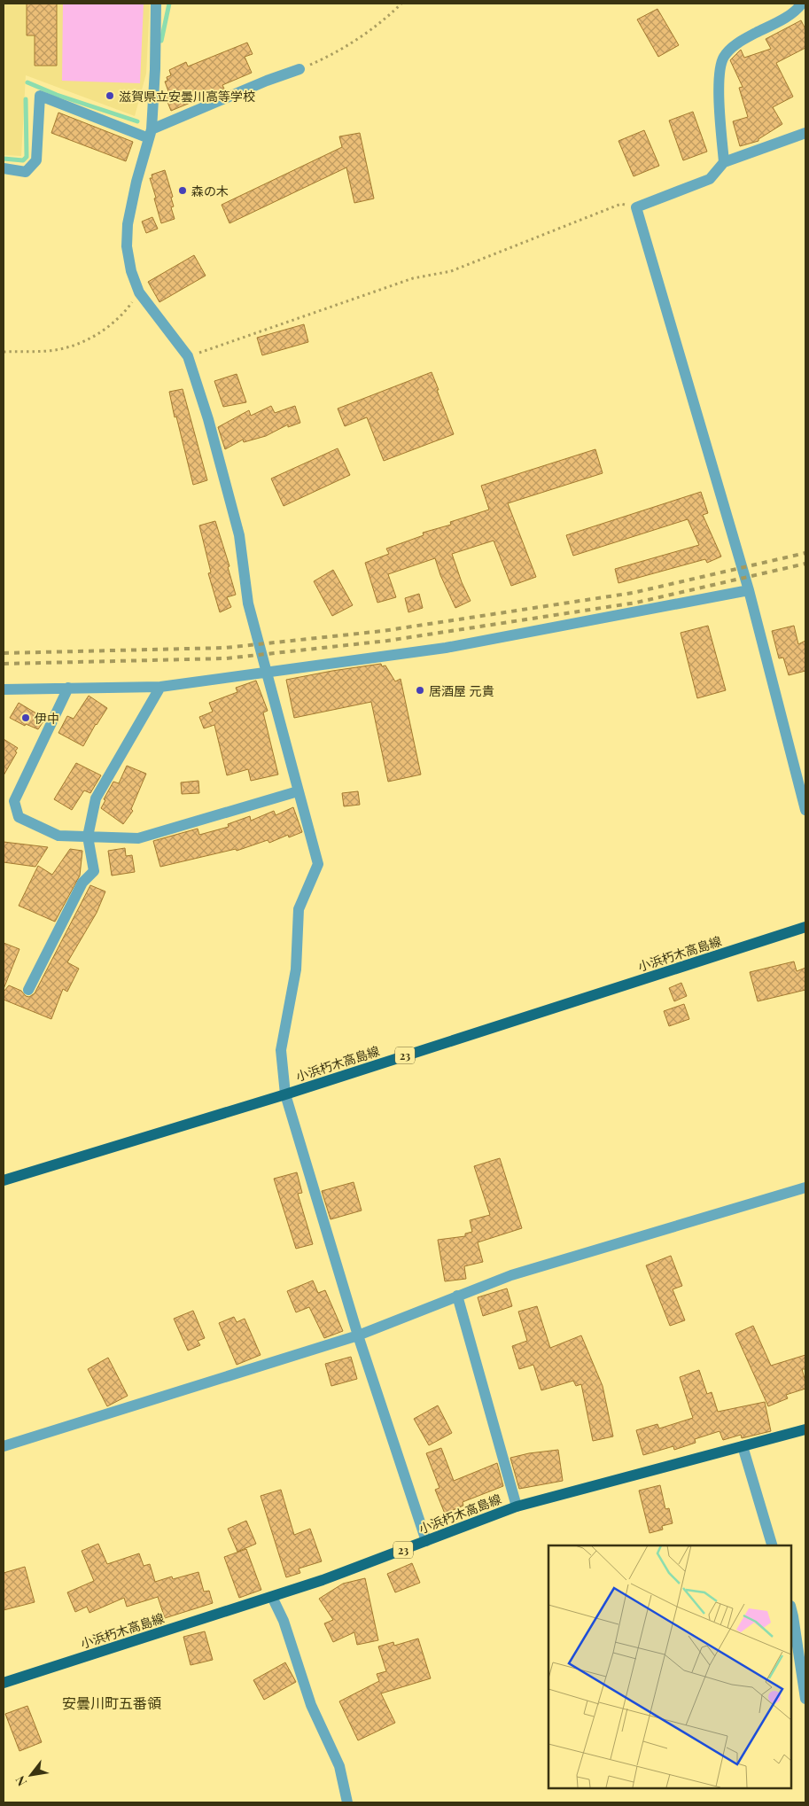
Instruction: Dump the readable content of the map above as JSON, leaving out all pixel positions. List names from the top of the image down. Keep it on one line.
{"streets":{"main road":["小浜朽木高島線","23"]},"districts":["安曇川町五番領"],"places":["滋賀県立安曇川高等学校","森の木","居酒屋 元貴","伊中"],"north":"bottom left"}
